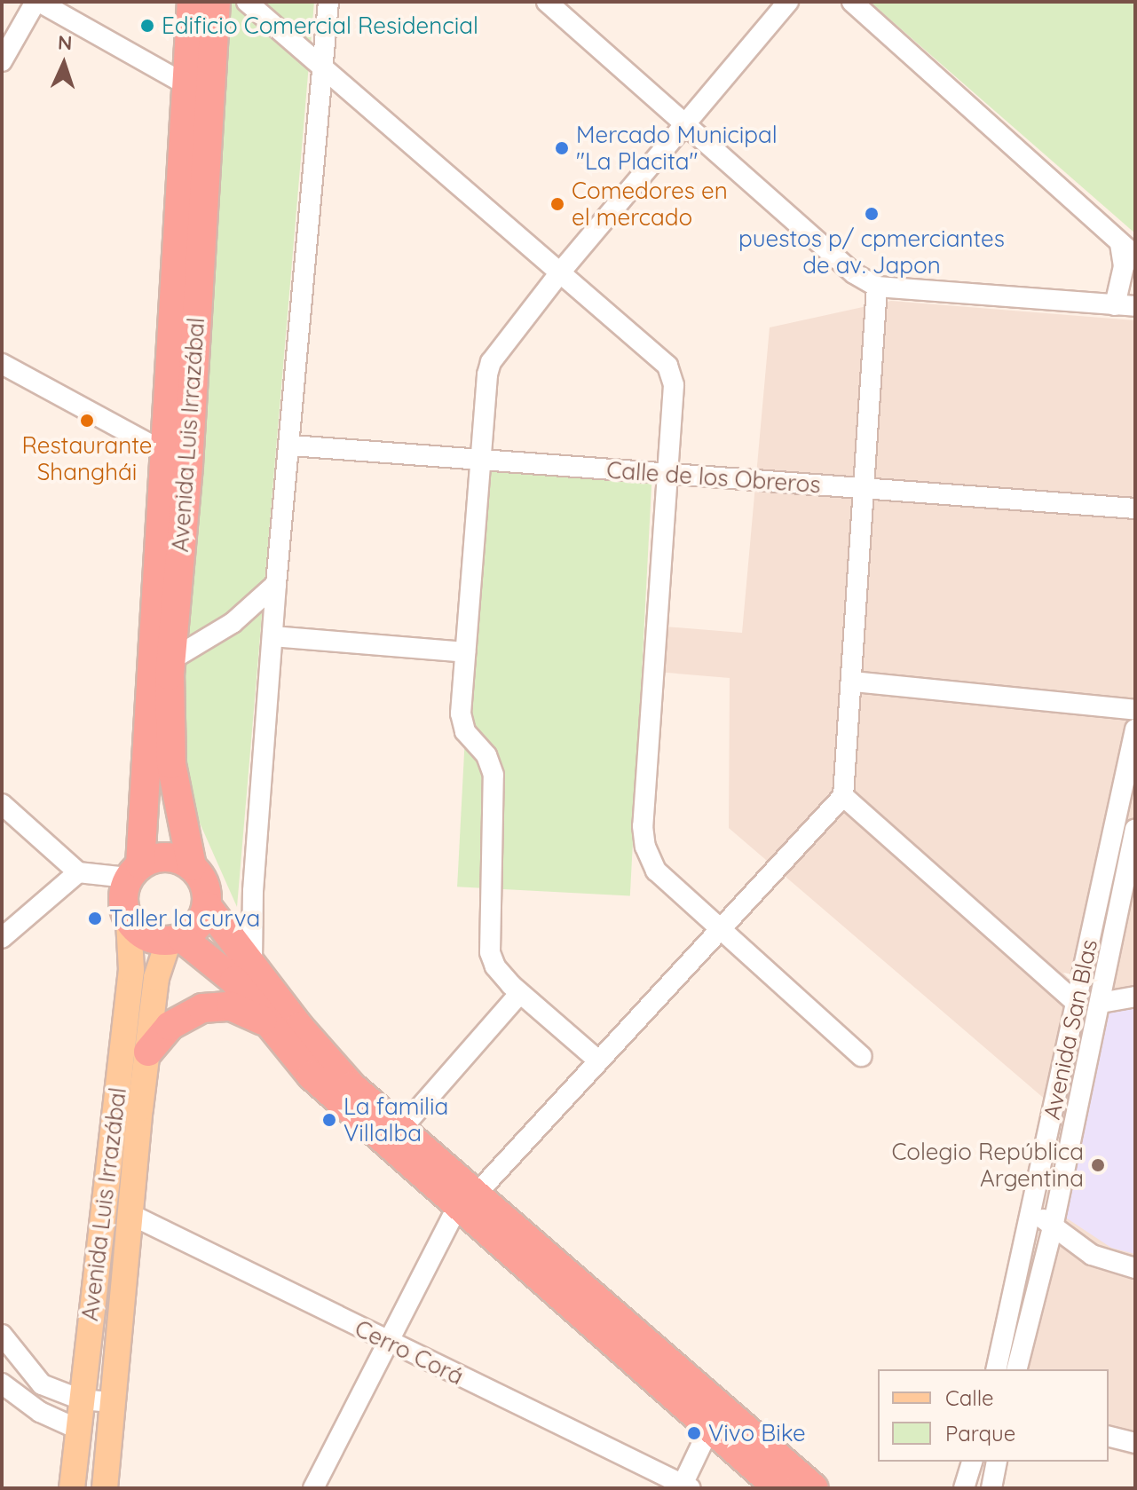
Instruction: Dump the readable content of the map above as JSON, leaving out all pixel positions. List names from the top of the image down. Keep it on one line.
{"streets":{"highway":["Avenida Luis Irrazábal"],"street":["Calle de los Obreros","Avenida San Blas","Cerro Corá"]},"crossings":[["Avenida Luis Irrazábal","Cerro Corá"]],"places":["Edificio Comercial Residencial","Mercado Municipal \"La Placita\"","Comedores en el mercado","puestos p/ cpmerciantes de av. Japon","Restaurante Shanghái","Taller la curva","La familia Villalba","Colegio República Argentina","Vivo Bike"],"legend":["Calle","Parque"],"north":"top"}
